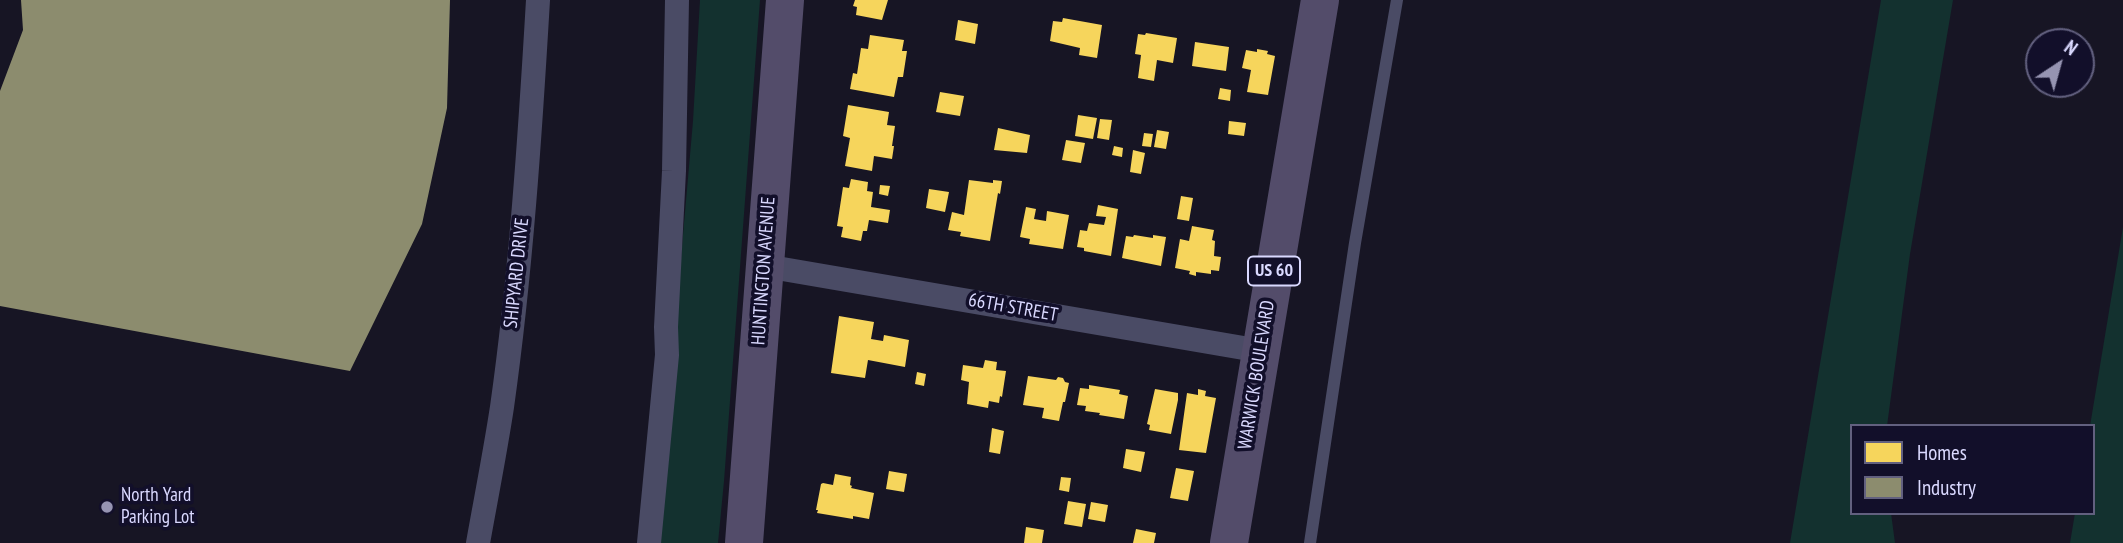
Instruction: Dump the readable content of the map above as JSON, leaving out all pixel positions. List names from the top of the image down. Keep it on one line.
{"streets":{"main road":["HUNTINGTON AVENUE","US 60","WARWICK BOULEVARD"],"street":["SHIPYARD DRIVE","66TH STREET"]},"crossings":[["HUNTINGTON AVENUE","66TH STREET"],["66TH STREET","WARWICK BOULEVARD"]],"places":["North Yard Parking Lot"],"legend":["Homes","Industry"],"north":"top right"}
